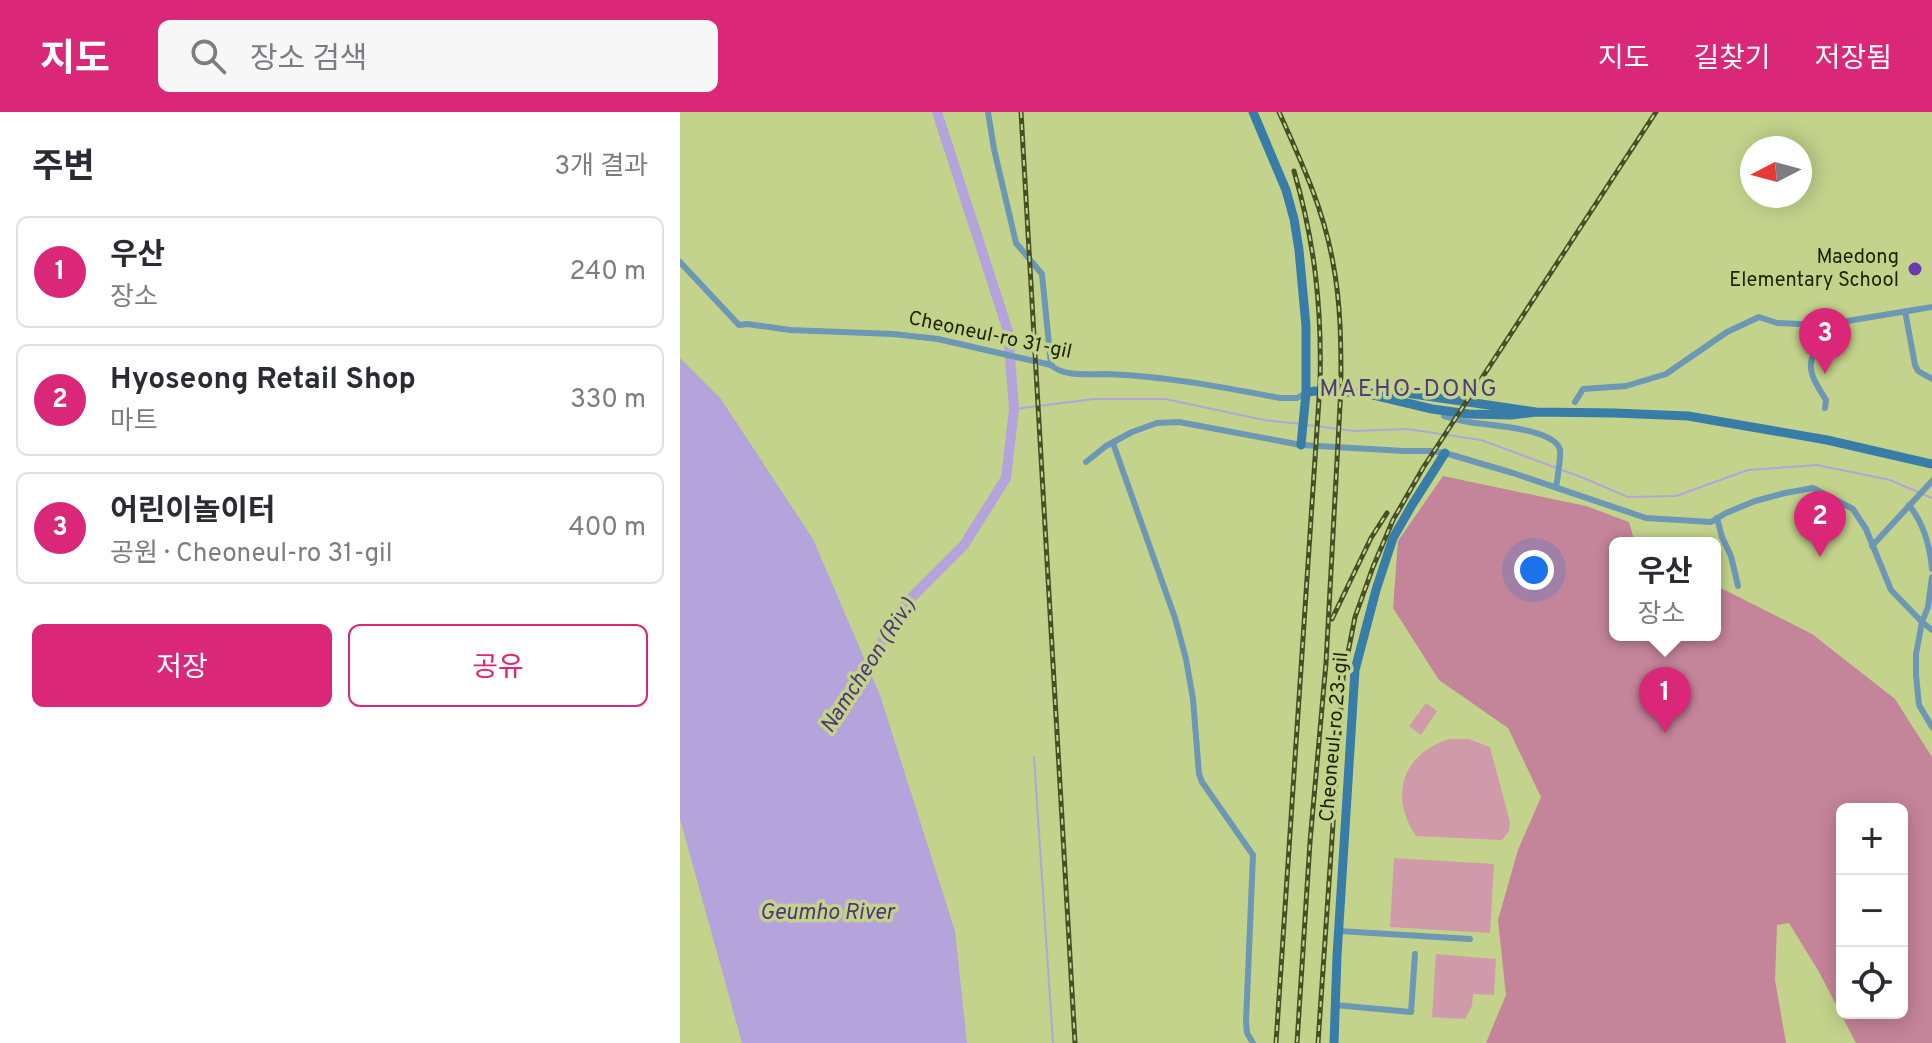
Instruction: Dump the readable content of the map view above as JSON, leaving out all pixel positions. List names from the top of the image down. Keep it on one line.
{"streets":{"street":["Cheoneul-ro 31-gil","Cheoneul-ro 23-gil"]},"districts":["MAEHO-DONG"],"water":["Namcheon (Riv.)","Geumho River"],"places":["Maedong Elementary School"],"north":"left","page":{"header":"지도","search":"장소 검색","nav":["지도","길찾기","저장됨"],"heading":["주변","3개 결과"],"list":[{"mark":"1","name":"우산","note":"장소","value":"240 m"},{"mark":"2","name":"Hyoseong Retail Shop","note":"마트","value":"330 m"},{"mark":"3","name":"어린이놀이터","note":"공원 · Cheoneul-ro 31-gil","value":"400 m"}],"pins":["3","2","1"],"popup":["우산","장소"],"buttons":["저장","공유"],"map_buttons":["+","−"]}}
